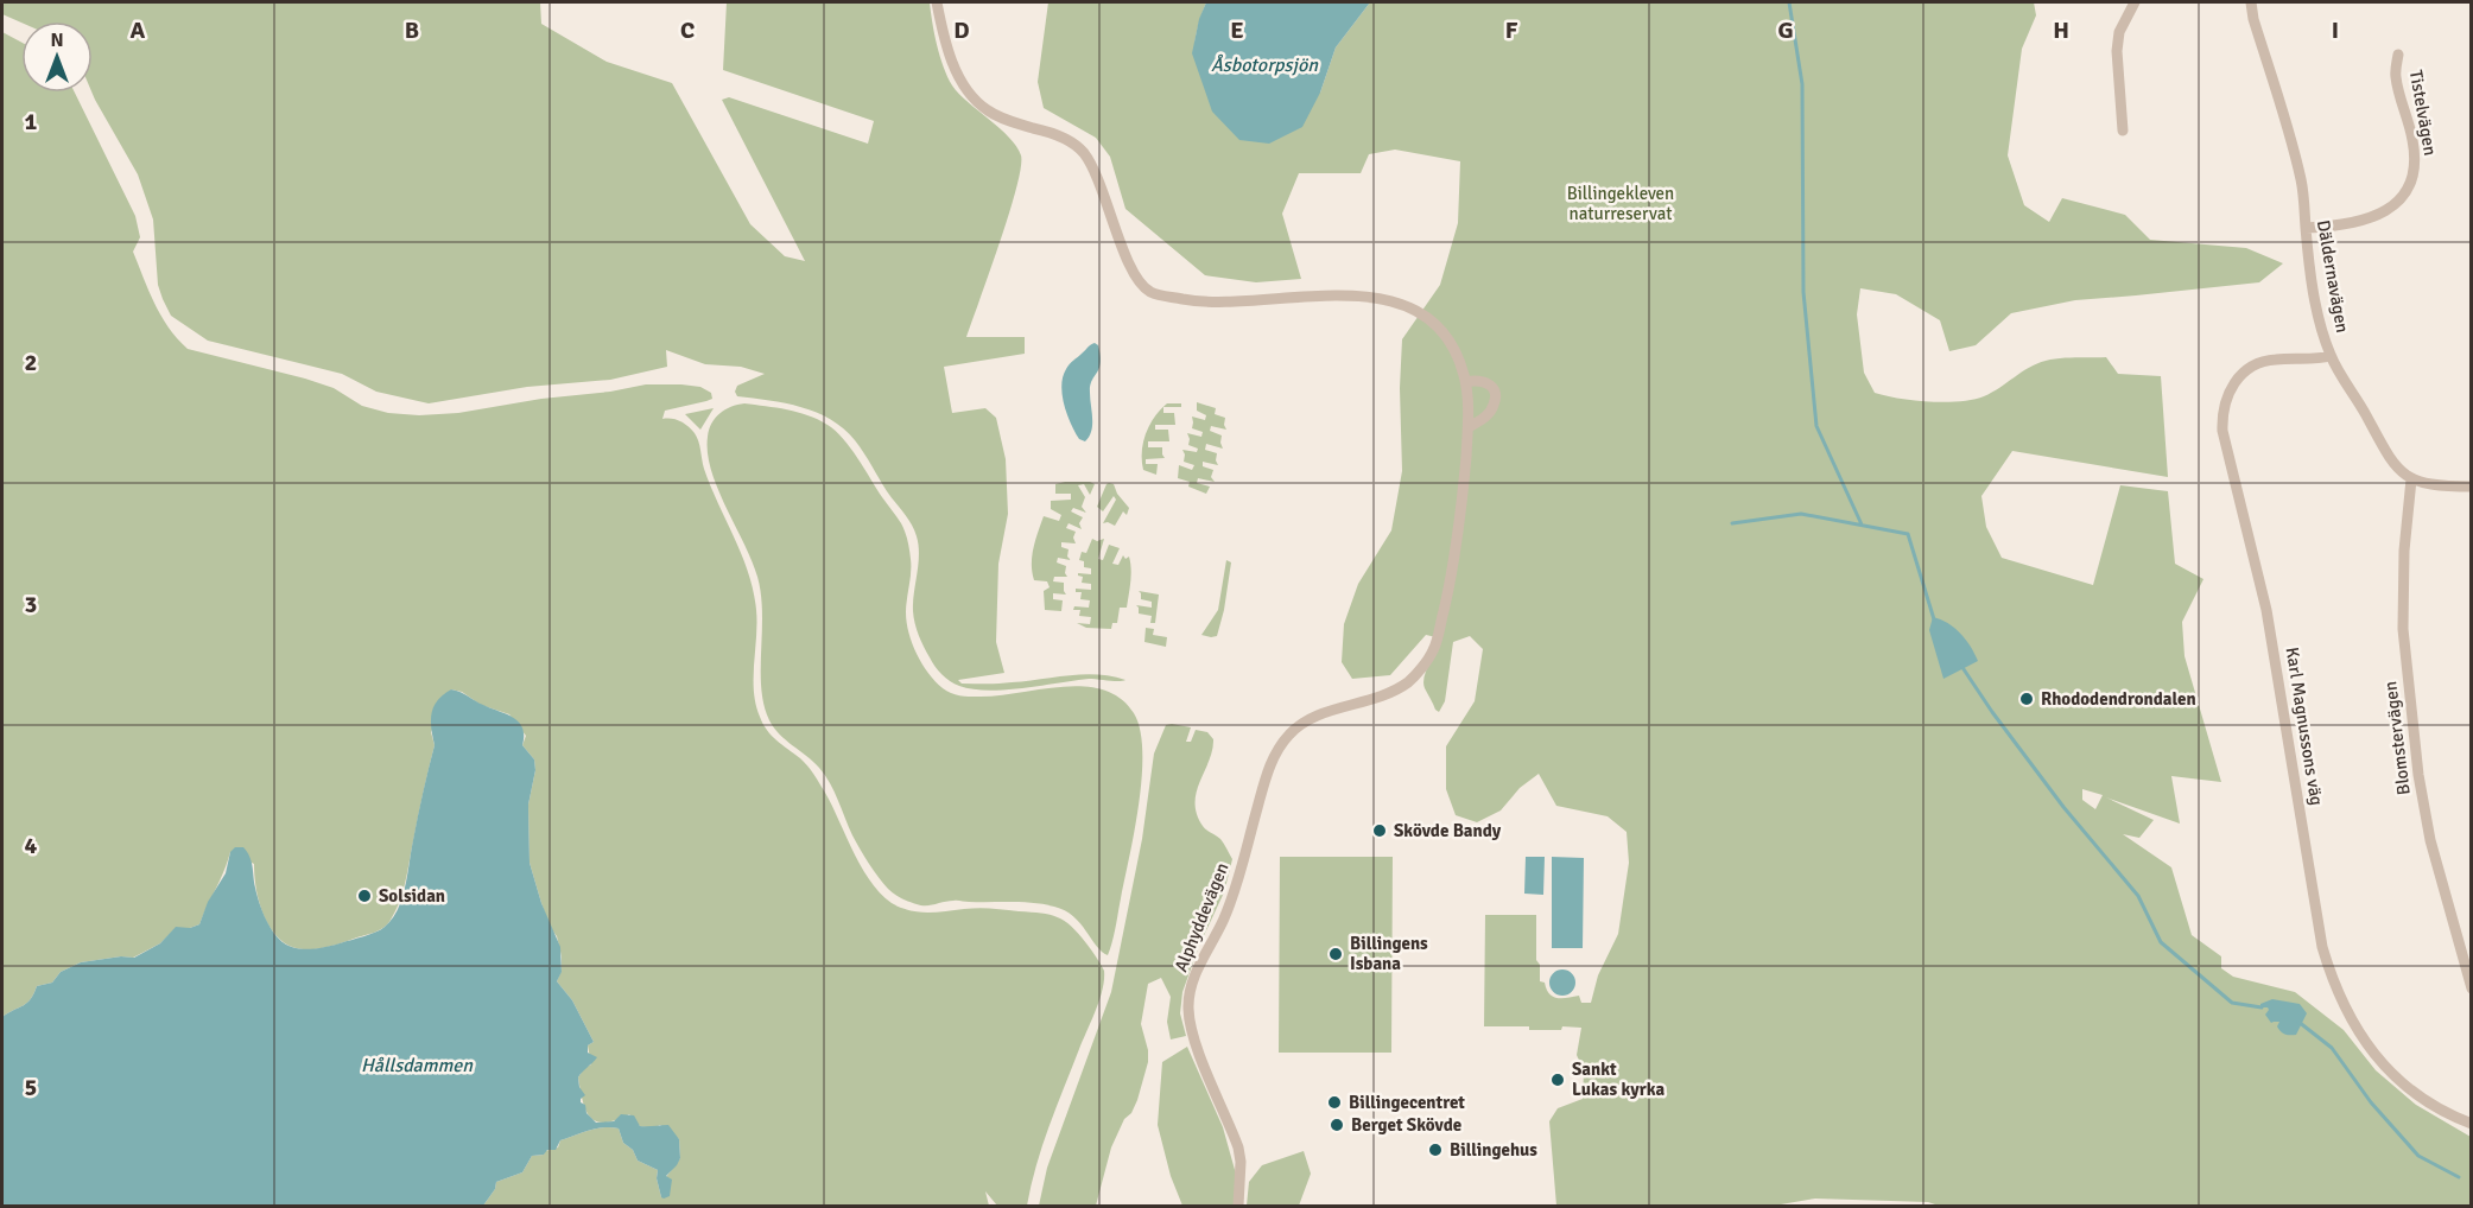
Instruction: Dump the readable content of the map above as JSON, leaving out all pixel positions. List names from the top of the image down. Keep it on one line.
{"streets":{"street":["Tistelvägen","Däldernavägen","Karl Magnussons väg","Blomstervägen","Alphyddevägen"]},"crossings":[["Tistelvägen","Däldernavägen"],["Däldernavägen","Karl Magnussons väg"],["Däldernavägen","Blomstervägen"]],"water":["Åsbotorpsjön","Hållsdammen"],"parks":["Billingekleven naturreservat"],"places":["Rhododendrondalen","Skövde Bandy","Solsidan","Billingens Isbana","Sankt Lukas kyrka","Billingecentret","Berget Skövde","Billingehus"],"north":"top","grid":{"columns":["A","B","C","D","E","F","G","H","I"],"rows":["1","2","3","4","5"]}}
